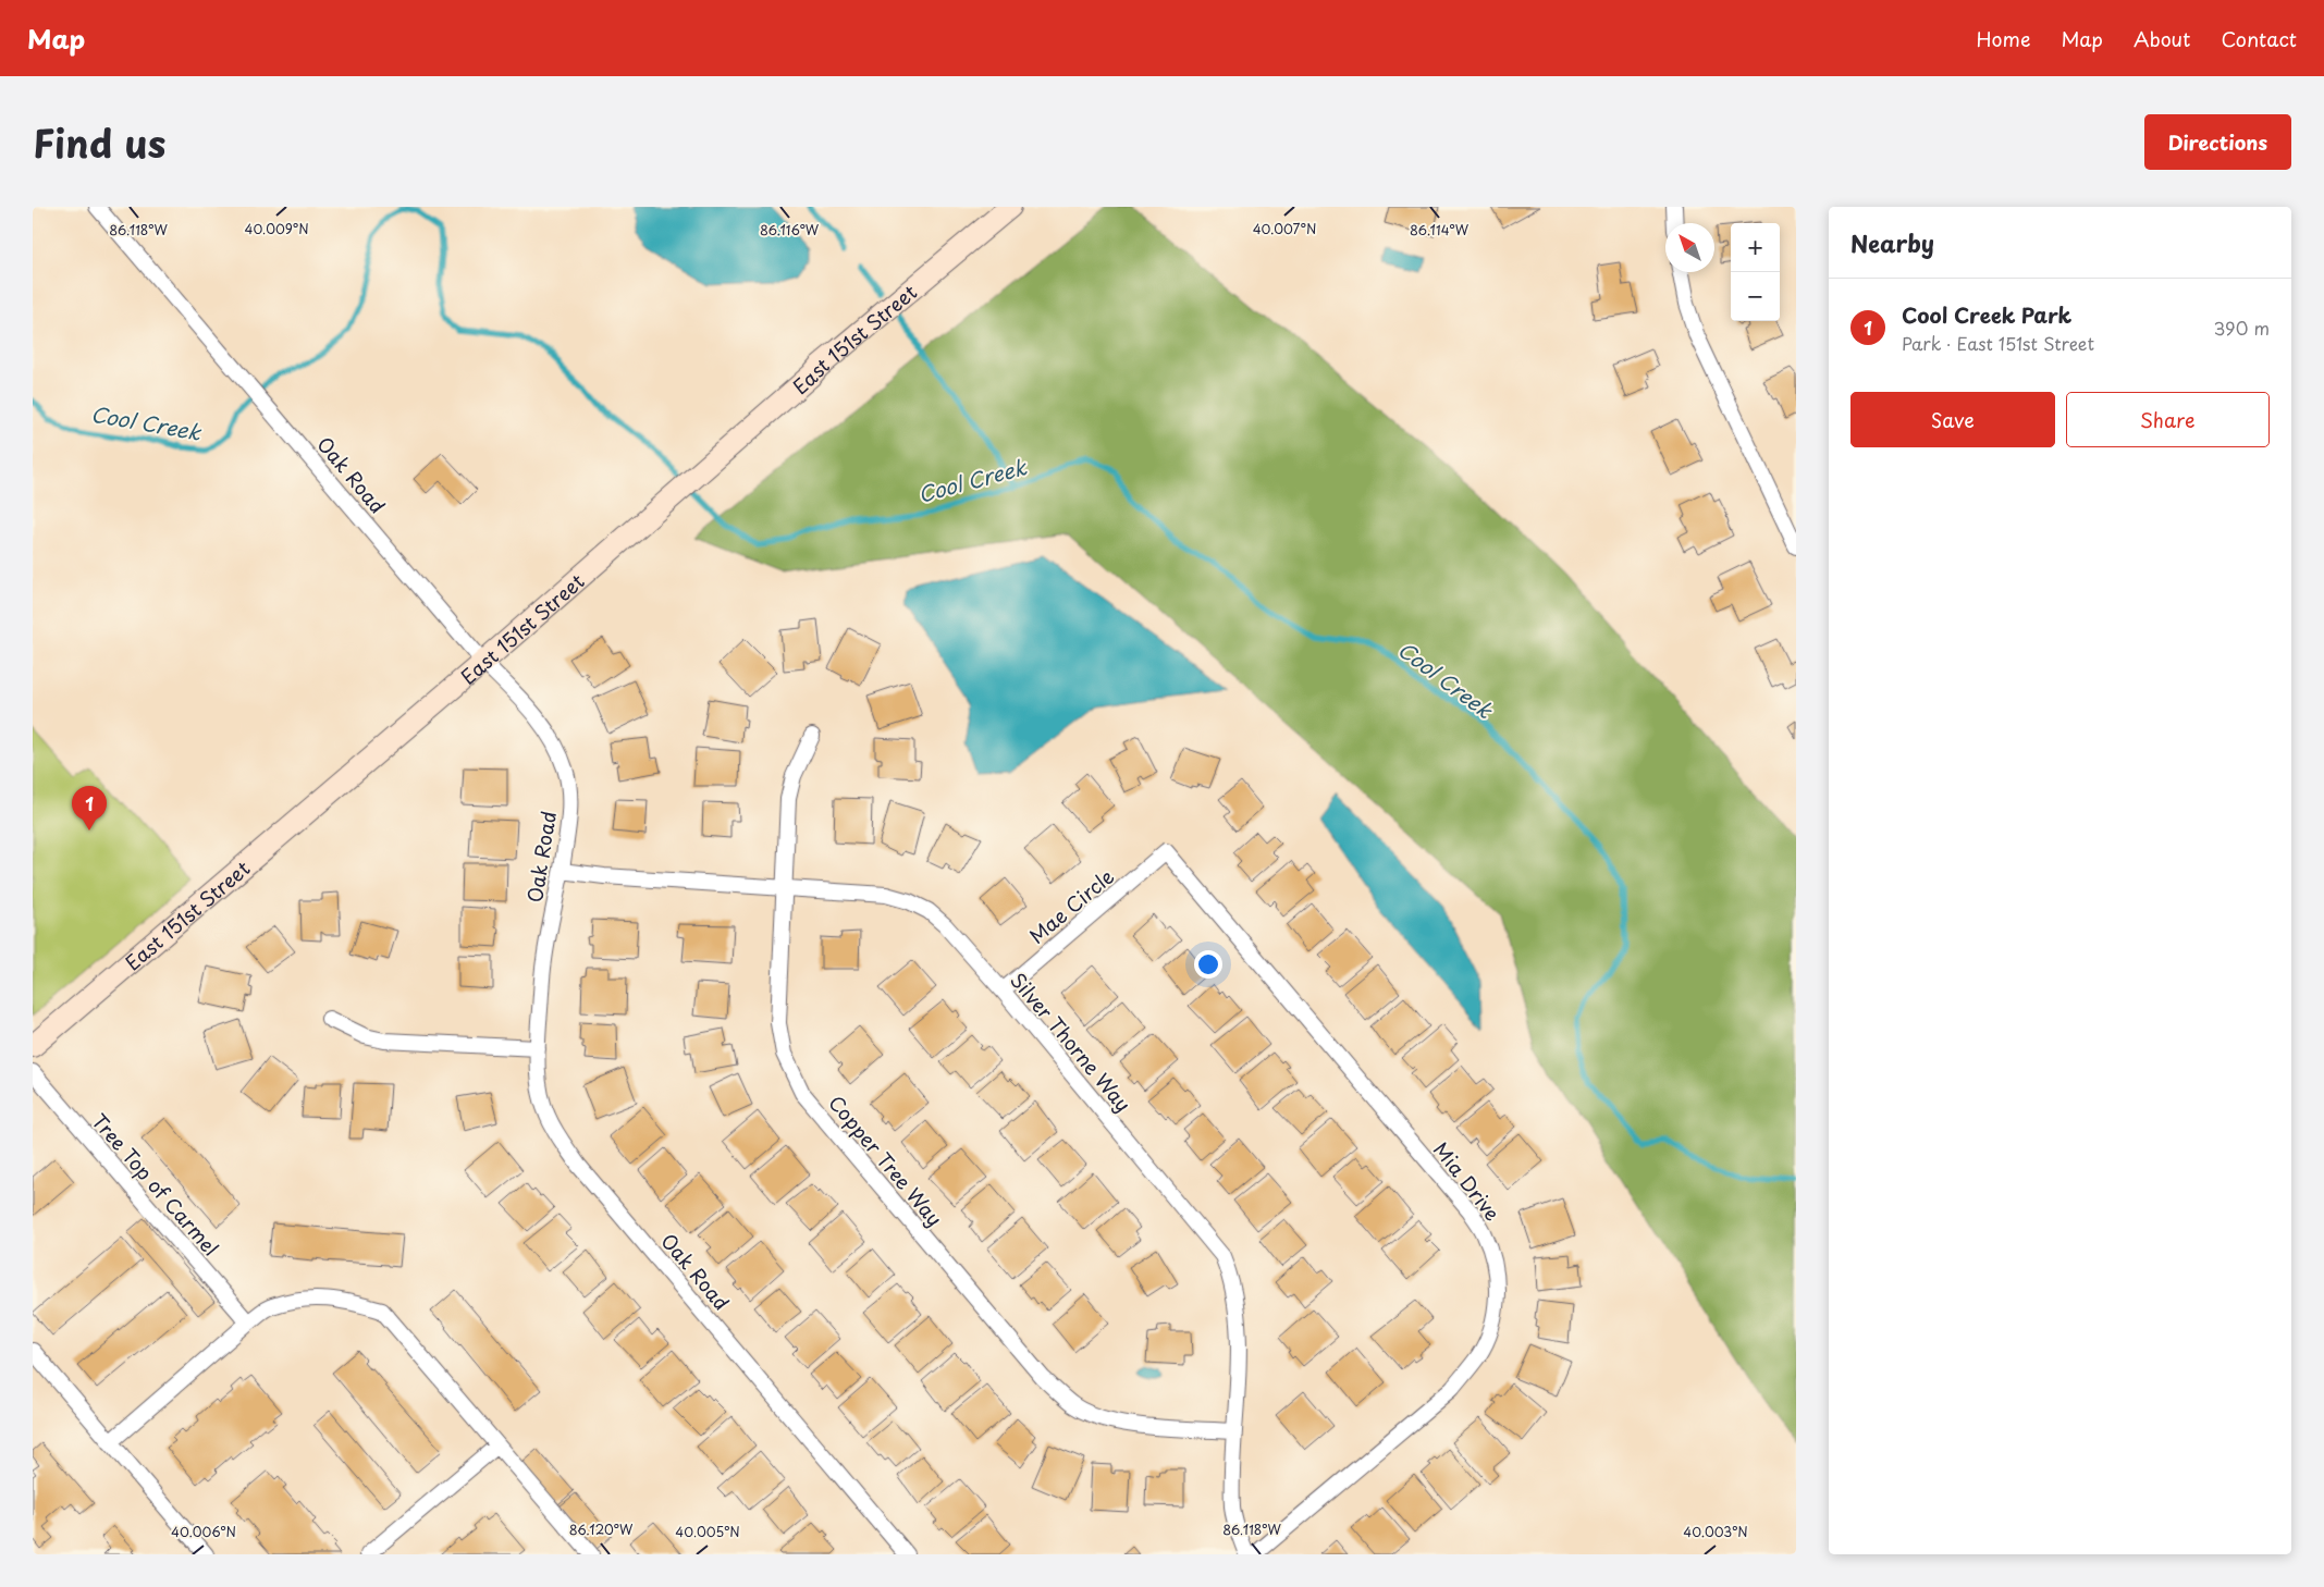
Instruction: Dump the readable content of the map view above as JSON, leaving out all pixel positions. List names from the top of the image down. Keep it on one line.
{"streets":{"street":["East 151st Street","Oak Road","Mae Circle","Silver Thorne Way","Copper Tree Way","Mia Drive","Tree Top of Carmel"]},"crossings":[["East 151st Street","Oak Road"],["Oak Road","Silver Thorne Way"],["Mae Circle","Silver Thorne Way"],["Mae Circle","Mia Drive"],["Silver Thorne Way","Copper Tree Way"]],"water":["Cool Creek"],"north":"top left","page":{"header":"Map","nav":["Home","Map","About","Contact"],"title":"Find us","buttons":["Directions",["Save","Share"]],"heading":"Nearby","map_buttons":["+","−"],"list":[{"mark":"1","name":"Cool Creek Park","note":"Park · East 151st Street","value":"390 m"}],"pins":"1"},"coordinates":["40.009°N","40.007°N","86.118°W","86.114°W","86.116°W","86.120°W","40.006°N","40.005°N","40.003°N"]}
